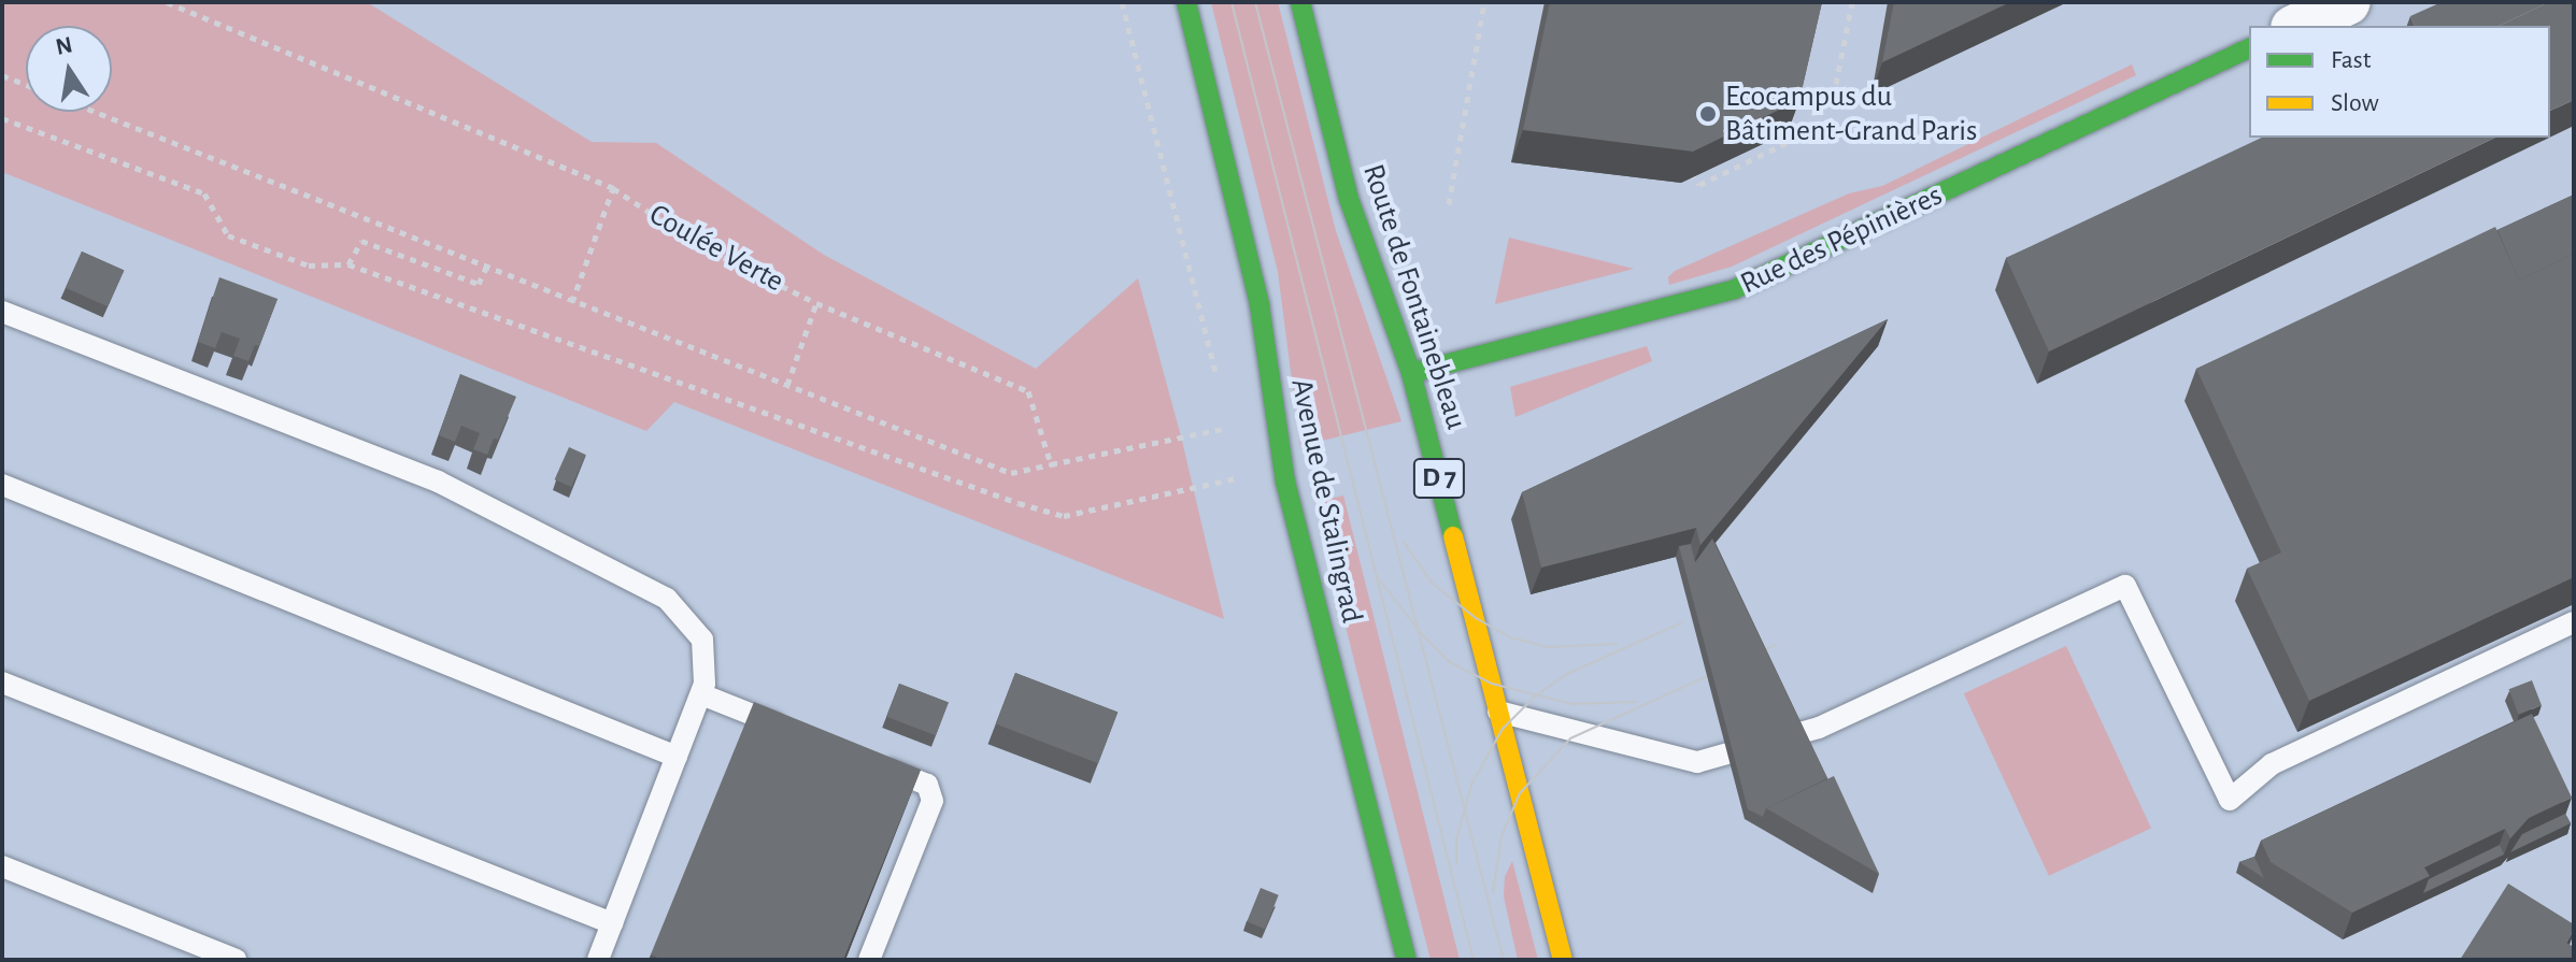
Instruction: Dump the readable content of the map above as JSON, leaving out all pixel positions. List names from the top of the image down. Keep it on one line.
{"streets":{"main road":["Rue des Pépinières","Route de Fontainebleau","D 7","Avenue de Stalingrad"],"path":["Coulée Verte"]},"crossings":[["Rue des Pépinières","Route de Fontainebleau"]],"places":["Ecocampus du Bâtiment-Grand Paris"],"legend":["Fast","Slow"],"north":"top"}
